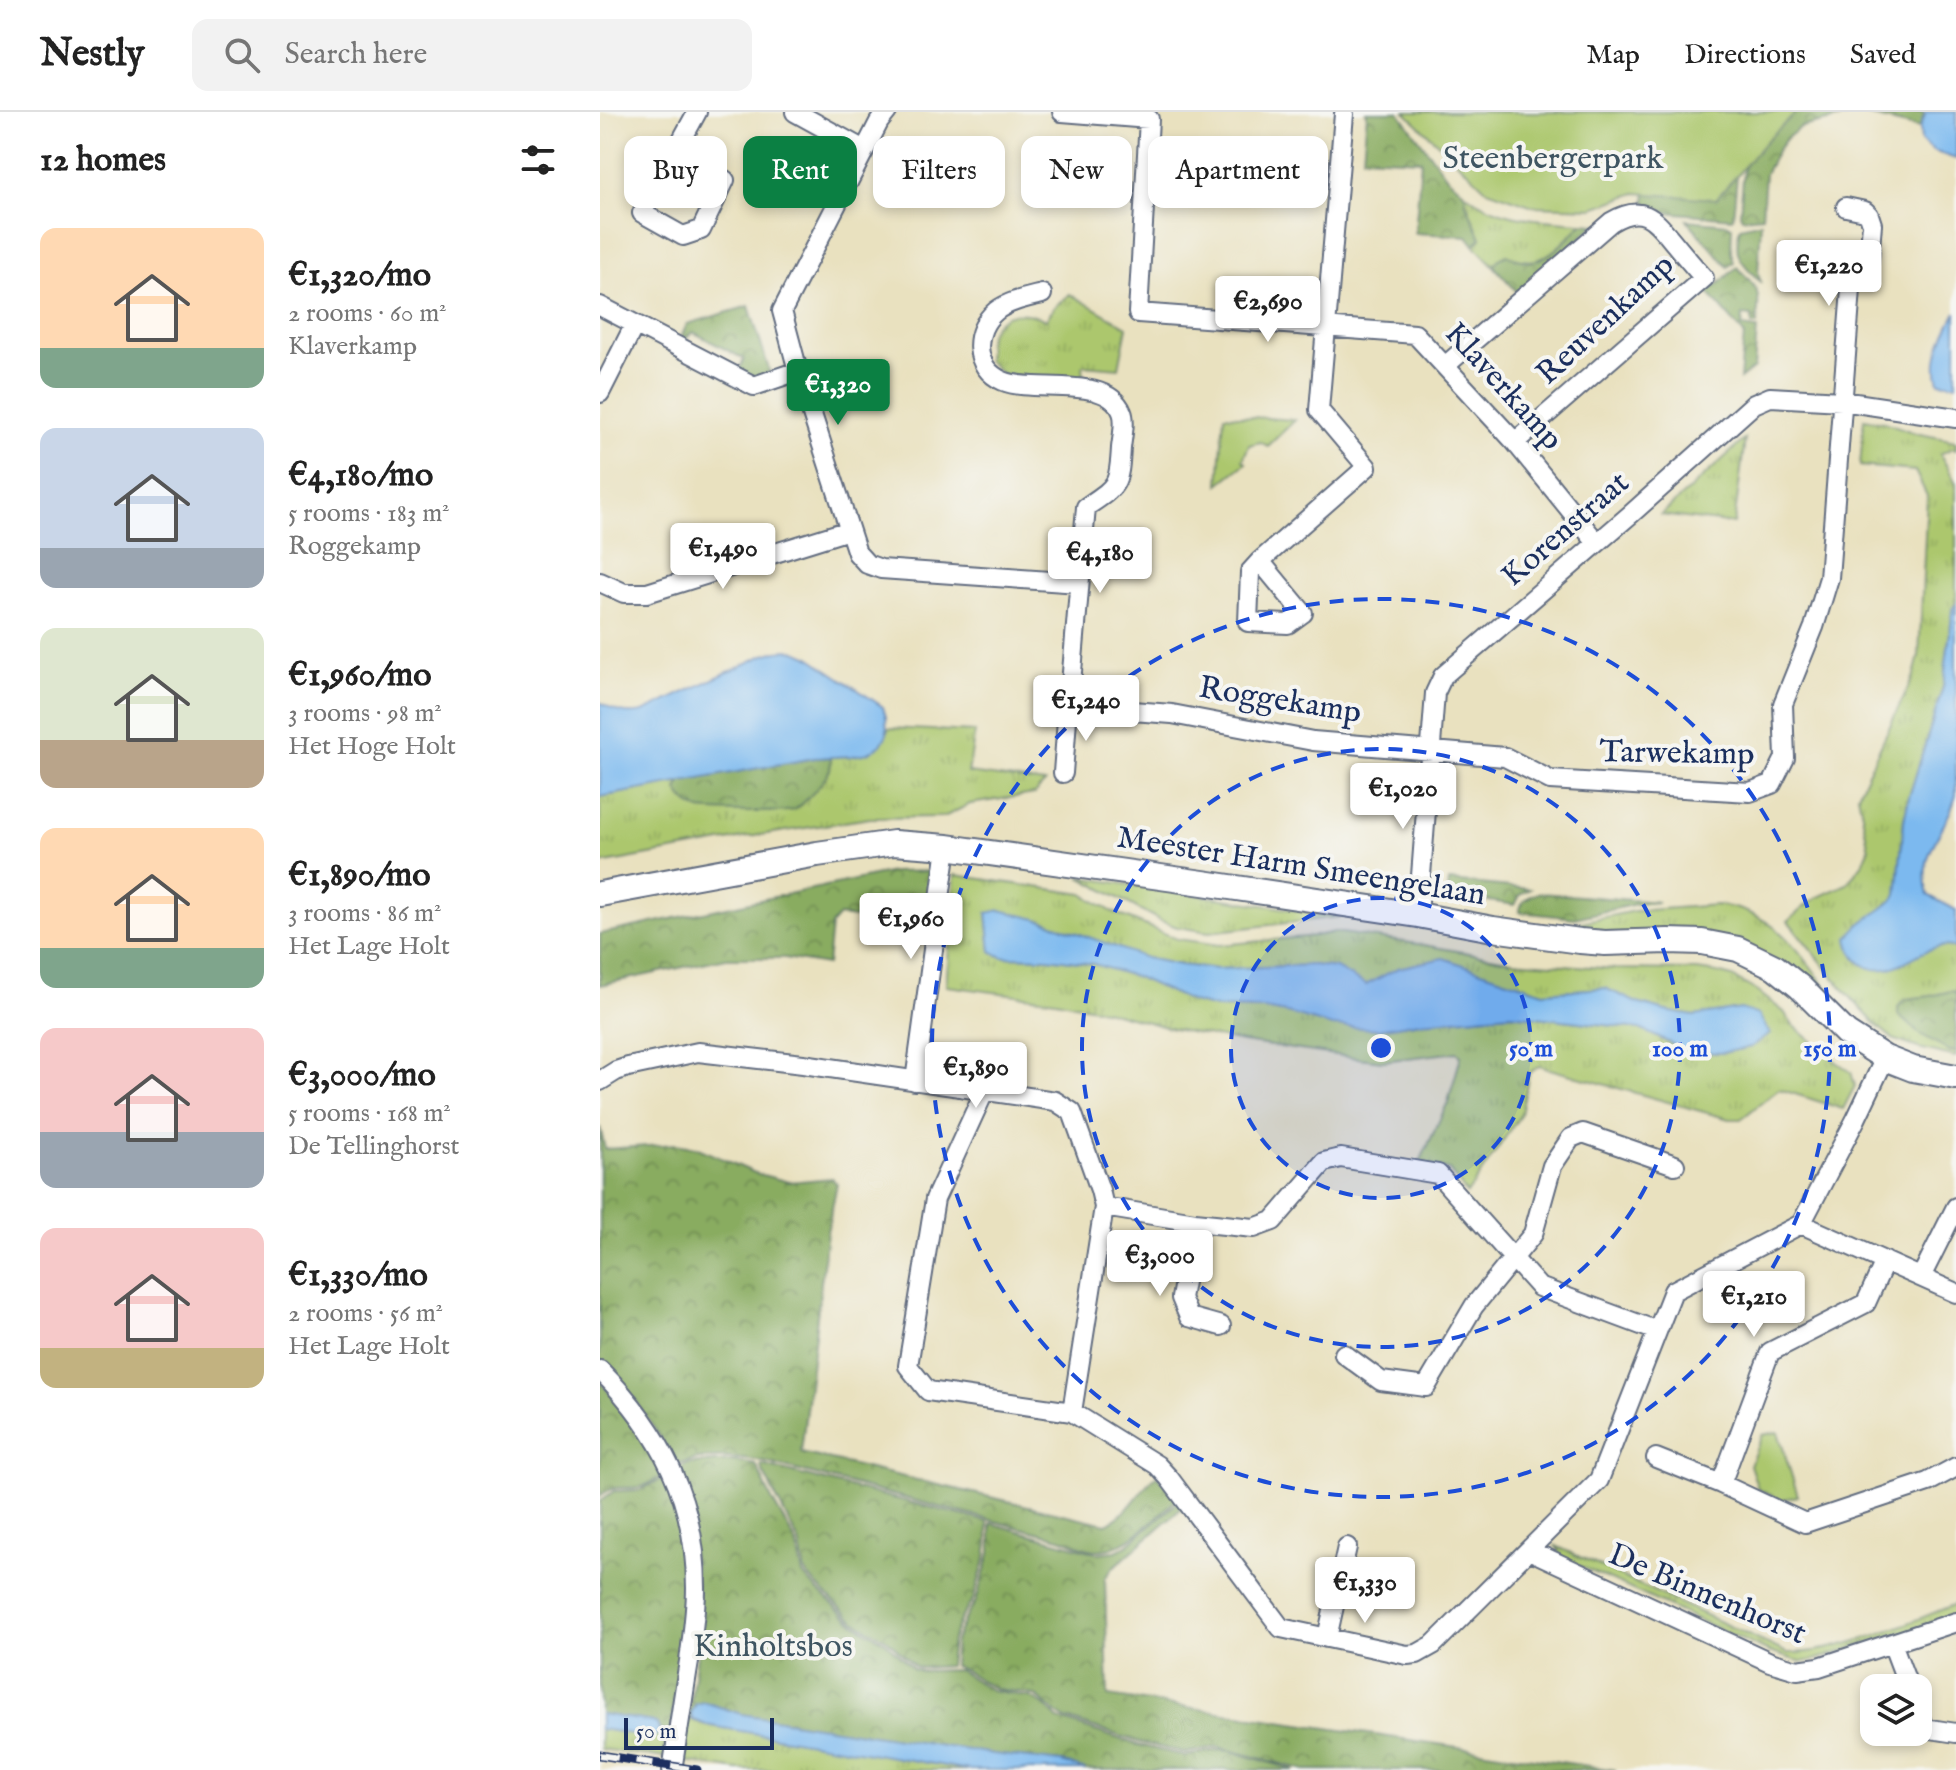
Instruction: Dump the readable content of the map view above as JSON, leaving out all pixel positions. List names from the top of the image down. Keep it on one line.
{"streets":{"street":["Reuvenkamp","Klaverkamp","Korenstraat","Roggekamp","Tarwekamp","Meester Harm Smeengelaan","De Binnenhorst"]},"crossings":[["Reuvenkamp","Klaverkamp"],["Klaverkamp","Korenstraat"],["Korenstraat","Roggekamp"],["Korenstraat","Tarwekamp"],["Korenstraat","Meester Harm Smeengelaan"],["Roggekamp","Tarwekamp"]],"parks":["Steenbergerpark","Kinholtsbos"],"scale_bar":"50 m","page":{"header":"Nestly","search":"Search here","nav":["Map","Directions","Saved"],"heading":"12 homes","chip":["Buy","Rent","Filters","New","Apartment"],"list":[{"name":"€1,320/mo","note":"2 rooms · 60 m² · Klaverkamp"},{"name":"€4,180/mo","note":"5 rooms · 183 m² · Roggekamp"},{"name":"€1,960/mo","note":"3 rooms · 98 m² · Het Hoge Holt"},{"name":"€1,890/mo","note":"3 rooms · 86 m² · Het Lage Holt"},{"name":"€3,000/mo","note":"5 rooms · 168 m² · De Tellinghorst"},{"name":"€1,330/mo","note":"2 rooms · 56 m² · Het Lage Holt"}],"price":["€1,220","€2,690","€1,320","€1,490","€4,180","€1,240","€1,020","€1,960","€1,890","€3,000","€1,210","€1,330"],"scale":"50 m"},"rings":["50 m","100 m","150 m"]}
